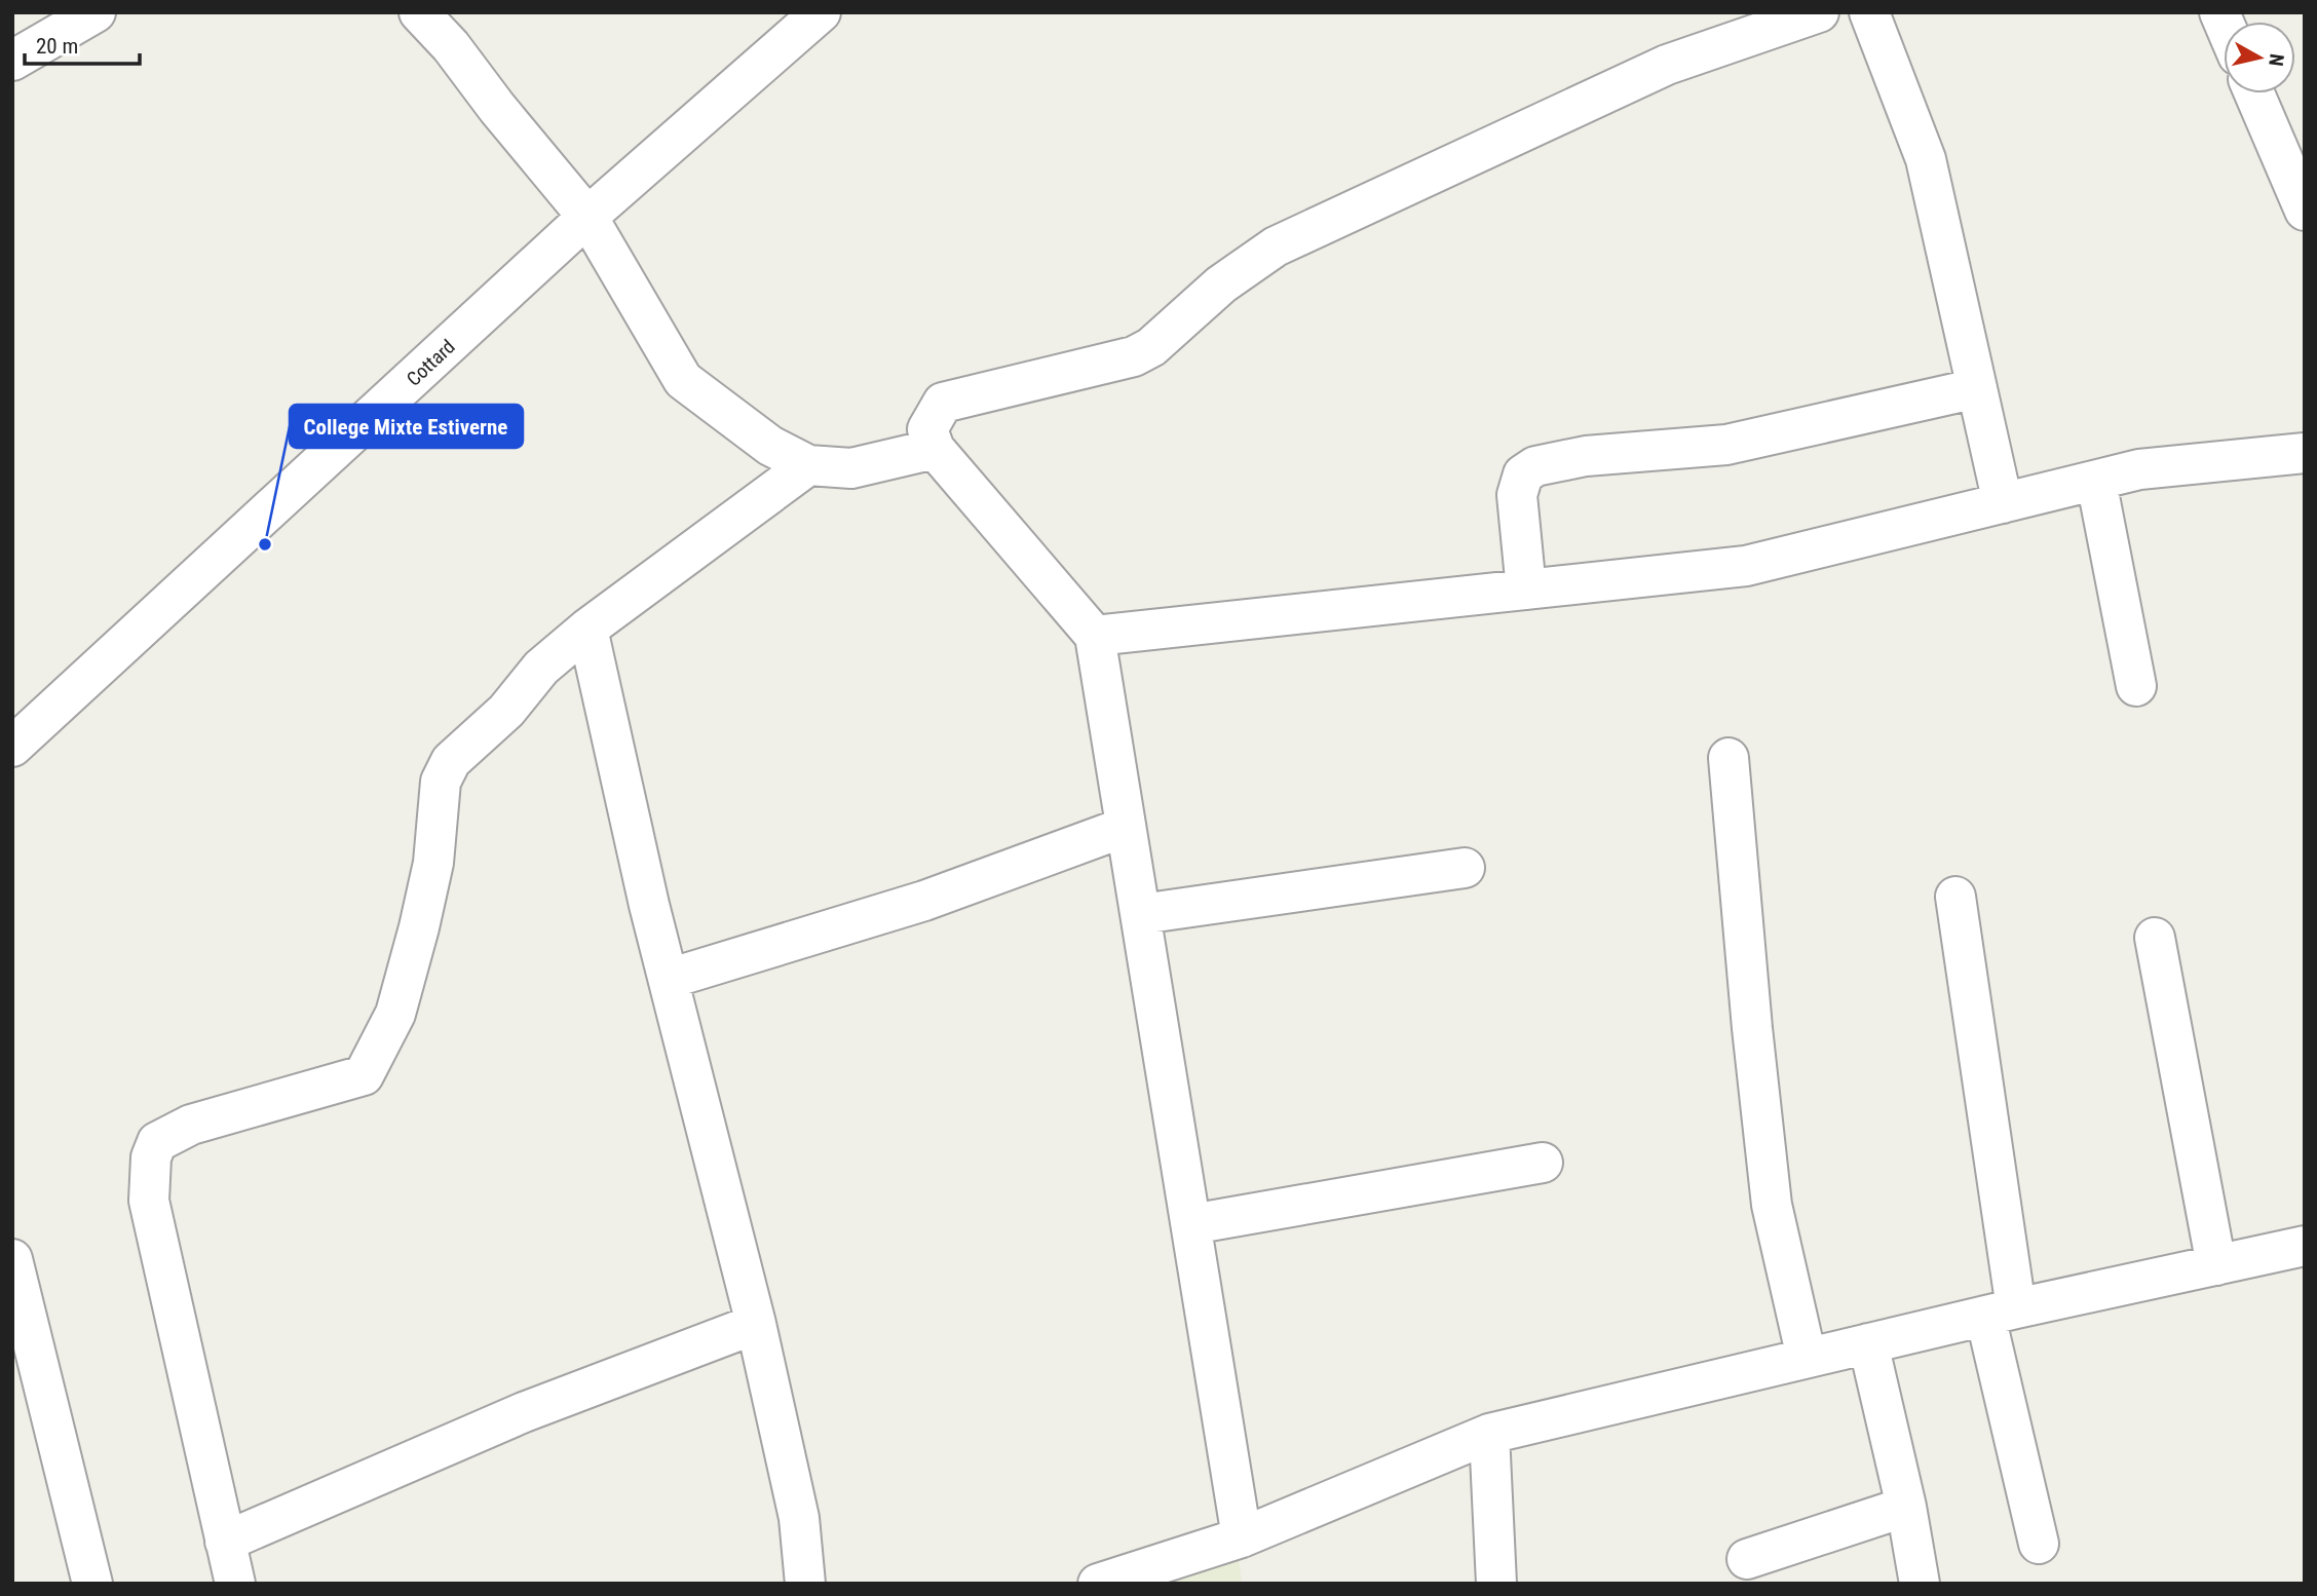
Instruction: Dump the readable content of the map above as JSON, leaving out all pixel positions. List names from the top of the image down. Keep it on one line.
{"streets":{"street":["Cottard"]},"places":["College Mixte Estiverne"],"scale_bar":"20 m","north":"right"}
